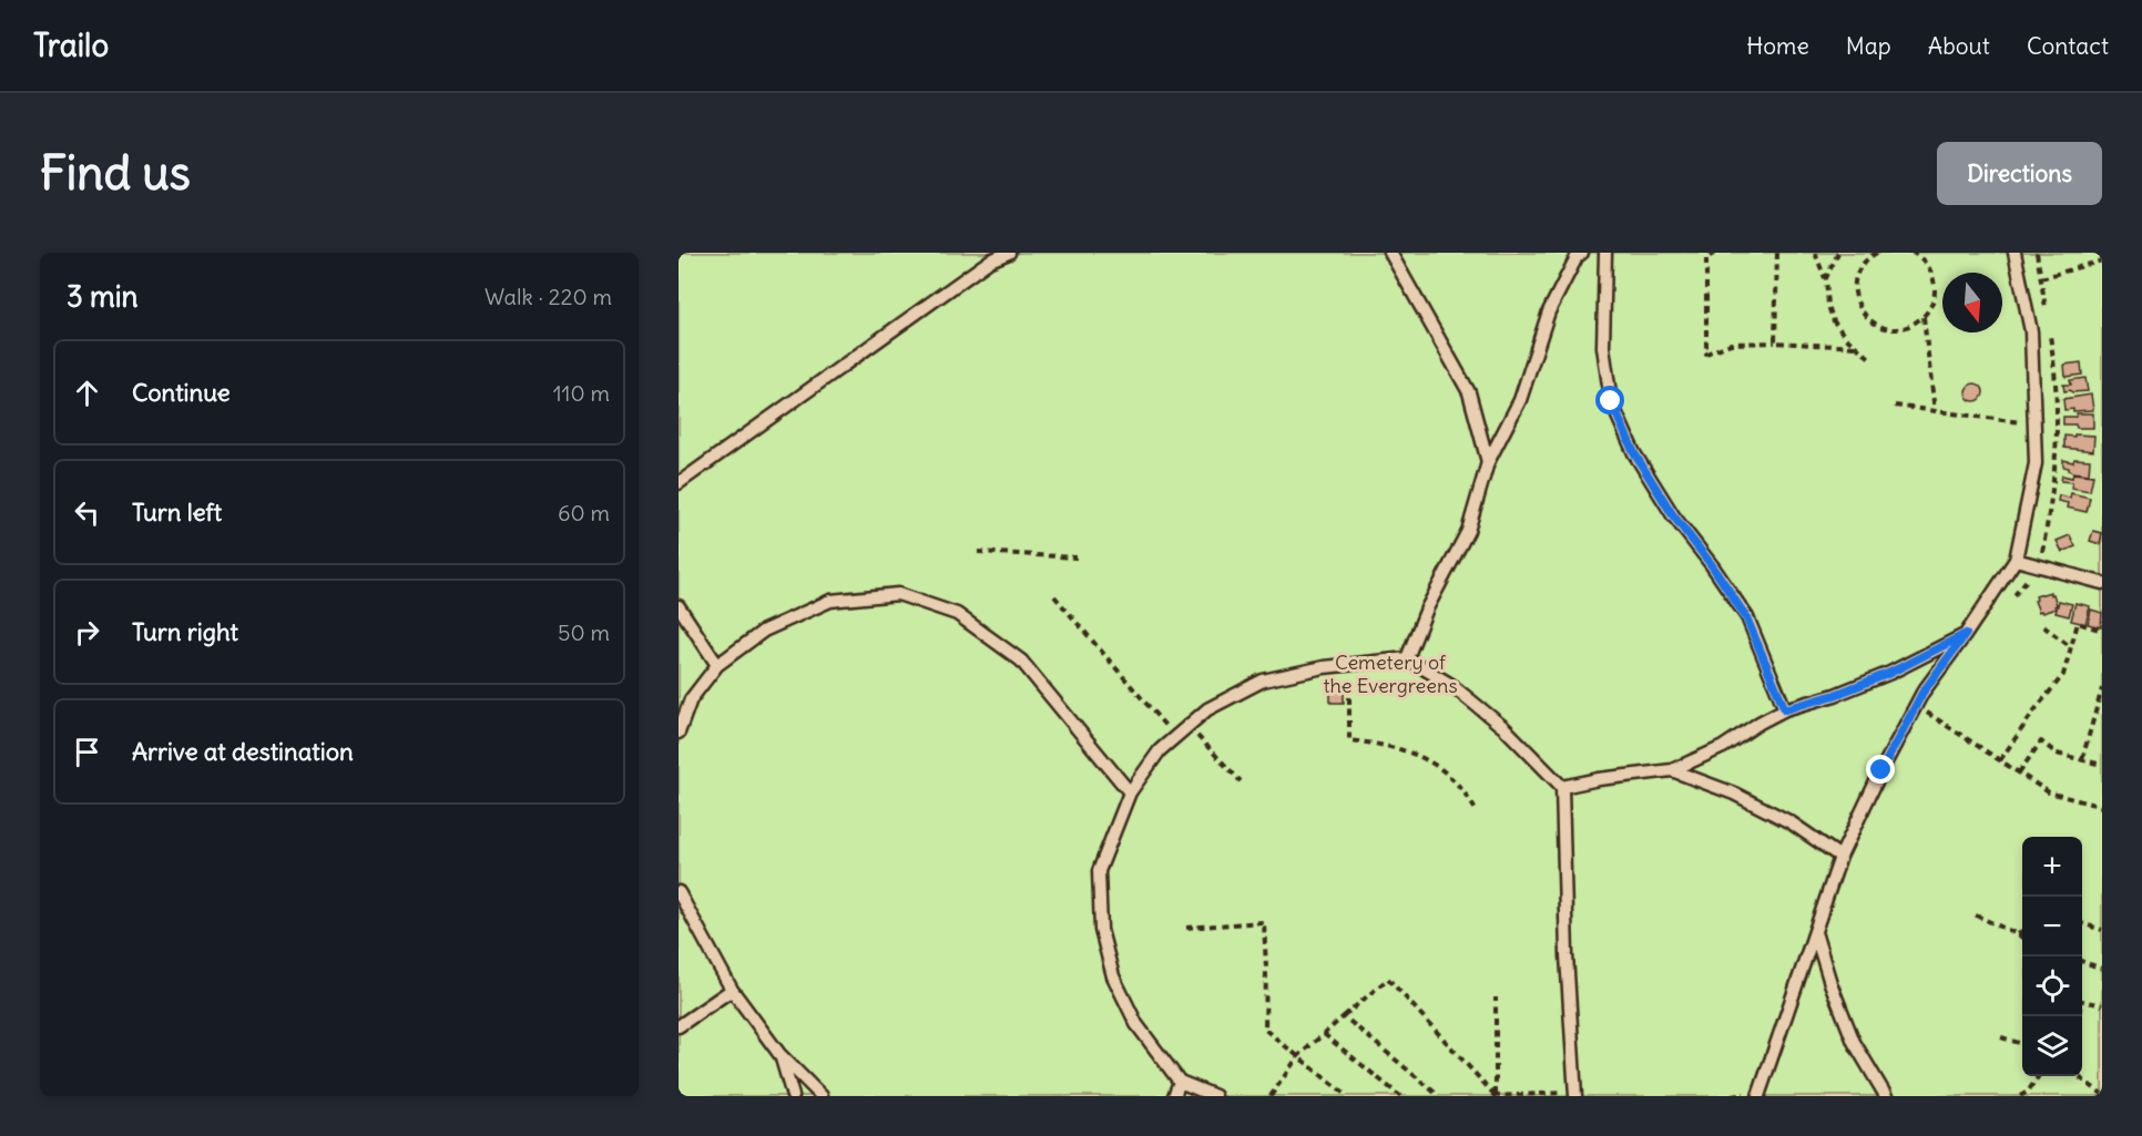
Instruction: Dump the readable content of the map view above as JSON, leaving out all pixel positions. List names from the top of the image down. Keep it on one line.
{"parks":["Cemetery of the Evergreens"],"north":"bottom","page":{"header":"Trailo","nav":["Home","Map","About","Contact"],"buttons":"Directions","title":"Find us","heading":["3 min","Walk · 220 m"],"list":[["Continue","110 m"],["Turn left","60 m"],["Turn right","50 m"],"Arrive at destination"],"map_buttons":["+","−"]}}
